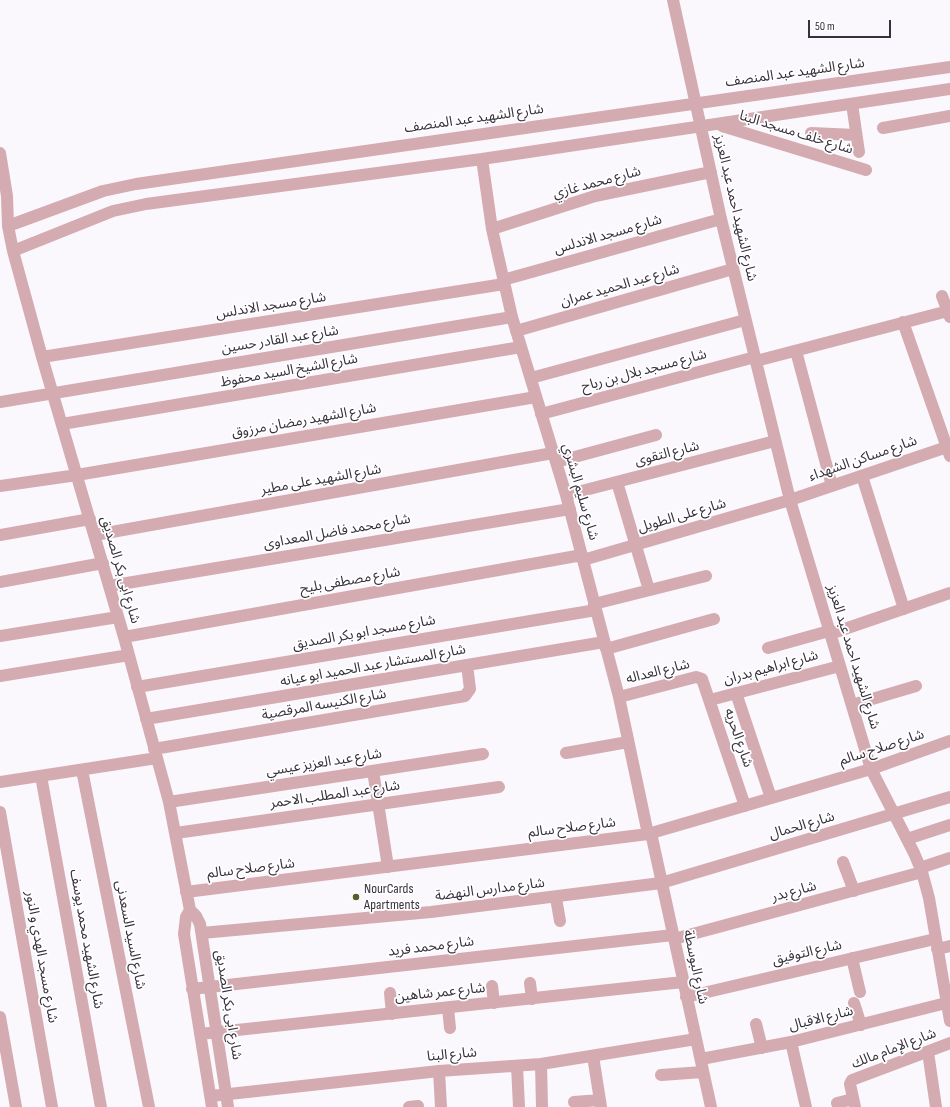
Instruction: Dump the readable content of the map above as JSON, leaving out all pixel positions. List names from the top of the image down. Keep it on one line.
{"streets":{"street":["شارع الشهيد عبد المنصف","شارع خلف مسجد البنا","شارع محمد غازي","شارع الشهيد احمد عبد العزيز","شارع مسجد الاندلس","شارع عبد الحميد عمران","شارع عبد القادر حسين","شارع الشيخ السيد محفوظ","شارع مسجد بلال بن رباح","شارع الشهيد رمضان مرزوق","شارع التقوى","شارع مساكن الشهداء","شارع الشهيد على مطير","شارع سليم البشري","شارع على الطويل","شارع محمد فاضل المعداوى","شارع ابى بكر الصديق","شارع مصطفى بليح","شارع مسجد ابو بكر الصديق","شارع المستشار عبد الحميد ابو عيانه","شارع ابراهيم بدران","شارع العداله","شارع الكنيسه المرقصية","شارع الحريه","شارع صلاح سالم","شارع عبد العزيز عيسي","شارع عبد المطلب الاحمر","شارع الحمال","شارع مدارس النهضة","شارع بدر","شارع السيد السعدنى","شارع الشهيد محمد يوسف","شارع محمد فريد","شارع التوفيق","شارع مسجد الهدي و النور","شارع البوسطة","شارع عمر شاهين","شارع الاقبال","شارع الإمام مالك","شارع البنا"]},"crossings":[["شارع الشهيد عبد المنصف","شارع الشهيد احمد عبد العزيز"],["شارع الشهيد عبد المنصف","شارع ابى بكر الصديق"],["شارع محمد غازي","شارع الشهيد احمد عبد العزيز"],["شارع محمد غازي","شارع سليم البشري"],["شارع الشهيد احمد عبد العزيز","شارع مسجد الاندلس"],["شارع الشهيد احمد عبد العزيز","شارع عبد الحميد عمران"],["شارع الشهيد احمد عبد العزيز","شارع مسجد بلال بن رباح"],["شارع الشهيد احمد عبد العزيز","شارع التقوى"],["شارع الشهيد احمد عبد العزيز","شارع مساكن الشهداء"],["شارع الشهيد احمد عبد العزيز","شارع على الطويل"],["شارع الشهيد احمد عبد العزيز","شارع ابراهيم بدران"],["شارع الشهيد احمد عبد العزيز","شارع صلاح سالم"],["شارع الشهيد احمد عبد العزيز","شارع الحمال"],["شارع الشهيد احمد عبد العزيز","شارع بدر"],["شارع الشهيد احمد عبد العزيز","شارع التوفيق"],["شارع الشهيد احمد عبد العزيز","شارع الاقبال"],["شارع مسجد الاندلس","شارع سليم البشري"],["شارع مسجد الاندلس","شارع ابى بكر الصديق"],["شارع عبد الحميد عمران","شارع سليم البشري"],["شارع عبد القادر حسين","شارع سليم البشري"],["شارع عبد القادر حسين","شارع ابى بكر الصديق"],["شارع الشيخ السيد محفوظ","شارع سليم البشري"],["شارع الشيخ السيد محفوظ","شارع ابى بكر الصديق"],["شارع مسجد بلال بن رباح","شارع سليم البشري"],["شارع الشهيد رمضان مرزوق","شارع سليم البشري"],["شارع الشهيد رمضان مرزوق","شارع ابى بكر الصديق"],["شارع التقوى","شارع سليم البشري"],["شارع مساكن الشهداء","شارع على الطويل"],["شارع الشهيد على مطير","شارع سليم البشري"],["شارع الشهيد على مطير","شارع ابى بكر الصديق"],["شارع سليم البشري","شارع على الطويل"],["شارع سليم البشري","شارع محمد فاضل المعداوى"],["شارع سليم البشري","شارع مصطفى بليح"],["شارع سليم البشري","شارع مسجد ابو بكر الصديق"],["شارع سليم البشري","شارع المستشار عبد الحميد ابو عيانه"],["شارع سليم البشري","شارع العداله"],["شارع سليم البشري","شارع صلاح سالم"],["شارع سليم البشري","شارع البوسطة"],["شارع على الطويل","شارع مصطفى بليح"],["شارع محمد فاضل المعداوى","شارع ابى بكر الصديق"],["شارع ابى بكر الصديق","شارع مصطفى بليح"],["شارع ابى بكر الصديق","شارع مسجد ابو بكر الصديق"],["شارع ابى بكر الصديق","شارع المستشار عبد الحميد ابو عيانه"],["شارع ابى بكر الصديق","شارع الكنيسه المرقصية"],["شارع ابى بكر الصديق","شارع صلاح سالم"],["شارع ابى بكر الصديق","شارع عبد العزيز عيسي"],["شارع ابى بكر الصديق","شارع عبد المطلب الاحمر"],["شارع ابى بكر الصديق","شارع مدارس النهضة"],["شارع ابى بكر الصديق","شارع محمد فريد"],["شارع ابى بكر الصديق","شارع عمر شاهين"],["شارع ابى بكر الصديق","شارع البنا"],["شارع المستشار عبد الحميد ابو عيانه","شارع الكنيسه المرقصية"],["شارع ابراهيم بدران","شارع الحريه"],["شارع العداله","شارع الحريه"],["شارع الكنيسه المرقصية","شارع السيد السعدنى"],["شارع الكنيسه المرقصية","شارع الشهيد محمد يوسف"],["شارع الحريه","شارع صلاح سالم"],["شارع صلاح سالم","شارع البوسطة"],["شارع الحمال","شارع مدارس النهضة"],["شارع الحمال","شارع البوسطة"],["شارع مدارس النهضة","شارع البوسطة"],["شارع بدر","شارع محمد فريد"],["شارع بدر","شارع البوسطة"],["شارع محمد فريد","شارع البوسطة"],["شارع التوفيق","شارع البوسطة"],["شارع البوسطة","شارع عمر شاهين"],["شارع البوسطة","شارع الاقبال"],["شارع البوسطة","شارع البنا"]],"places":["NourCards Apartments"],"scale_bar":"50 m"}
